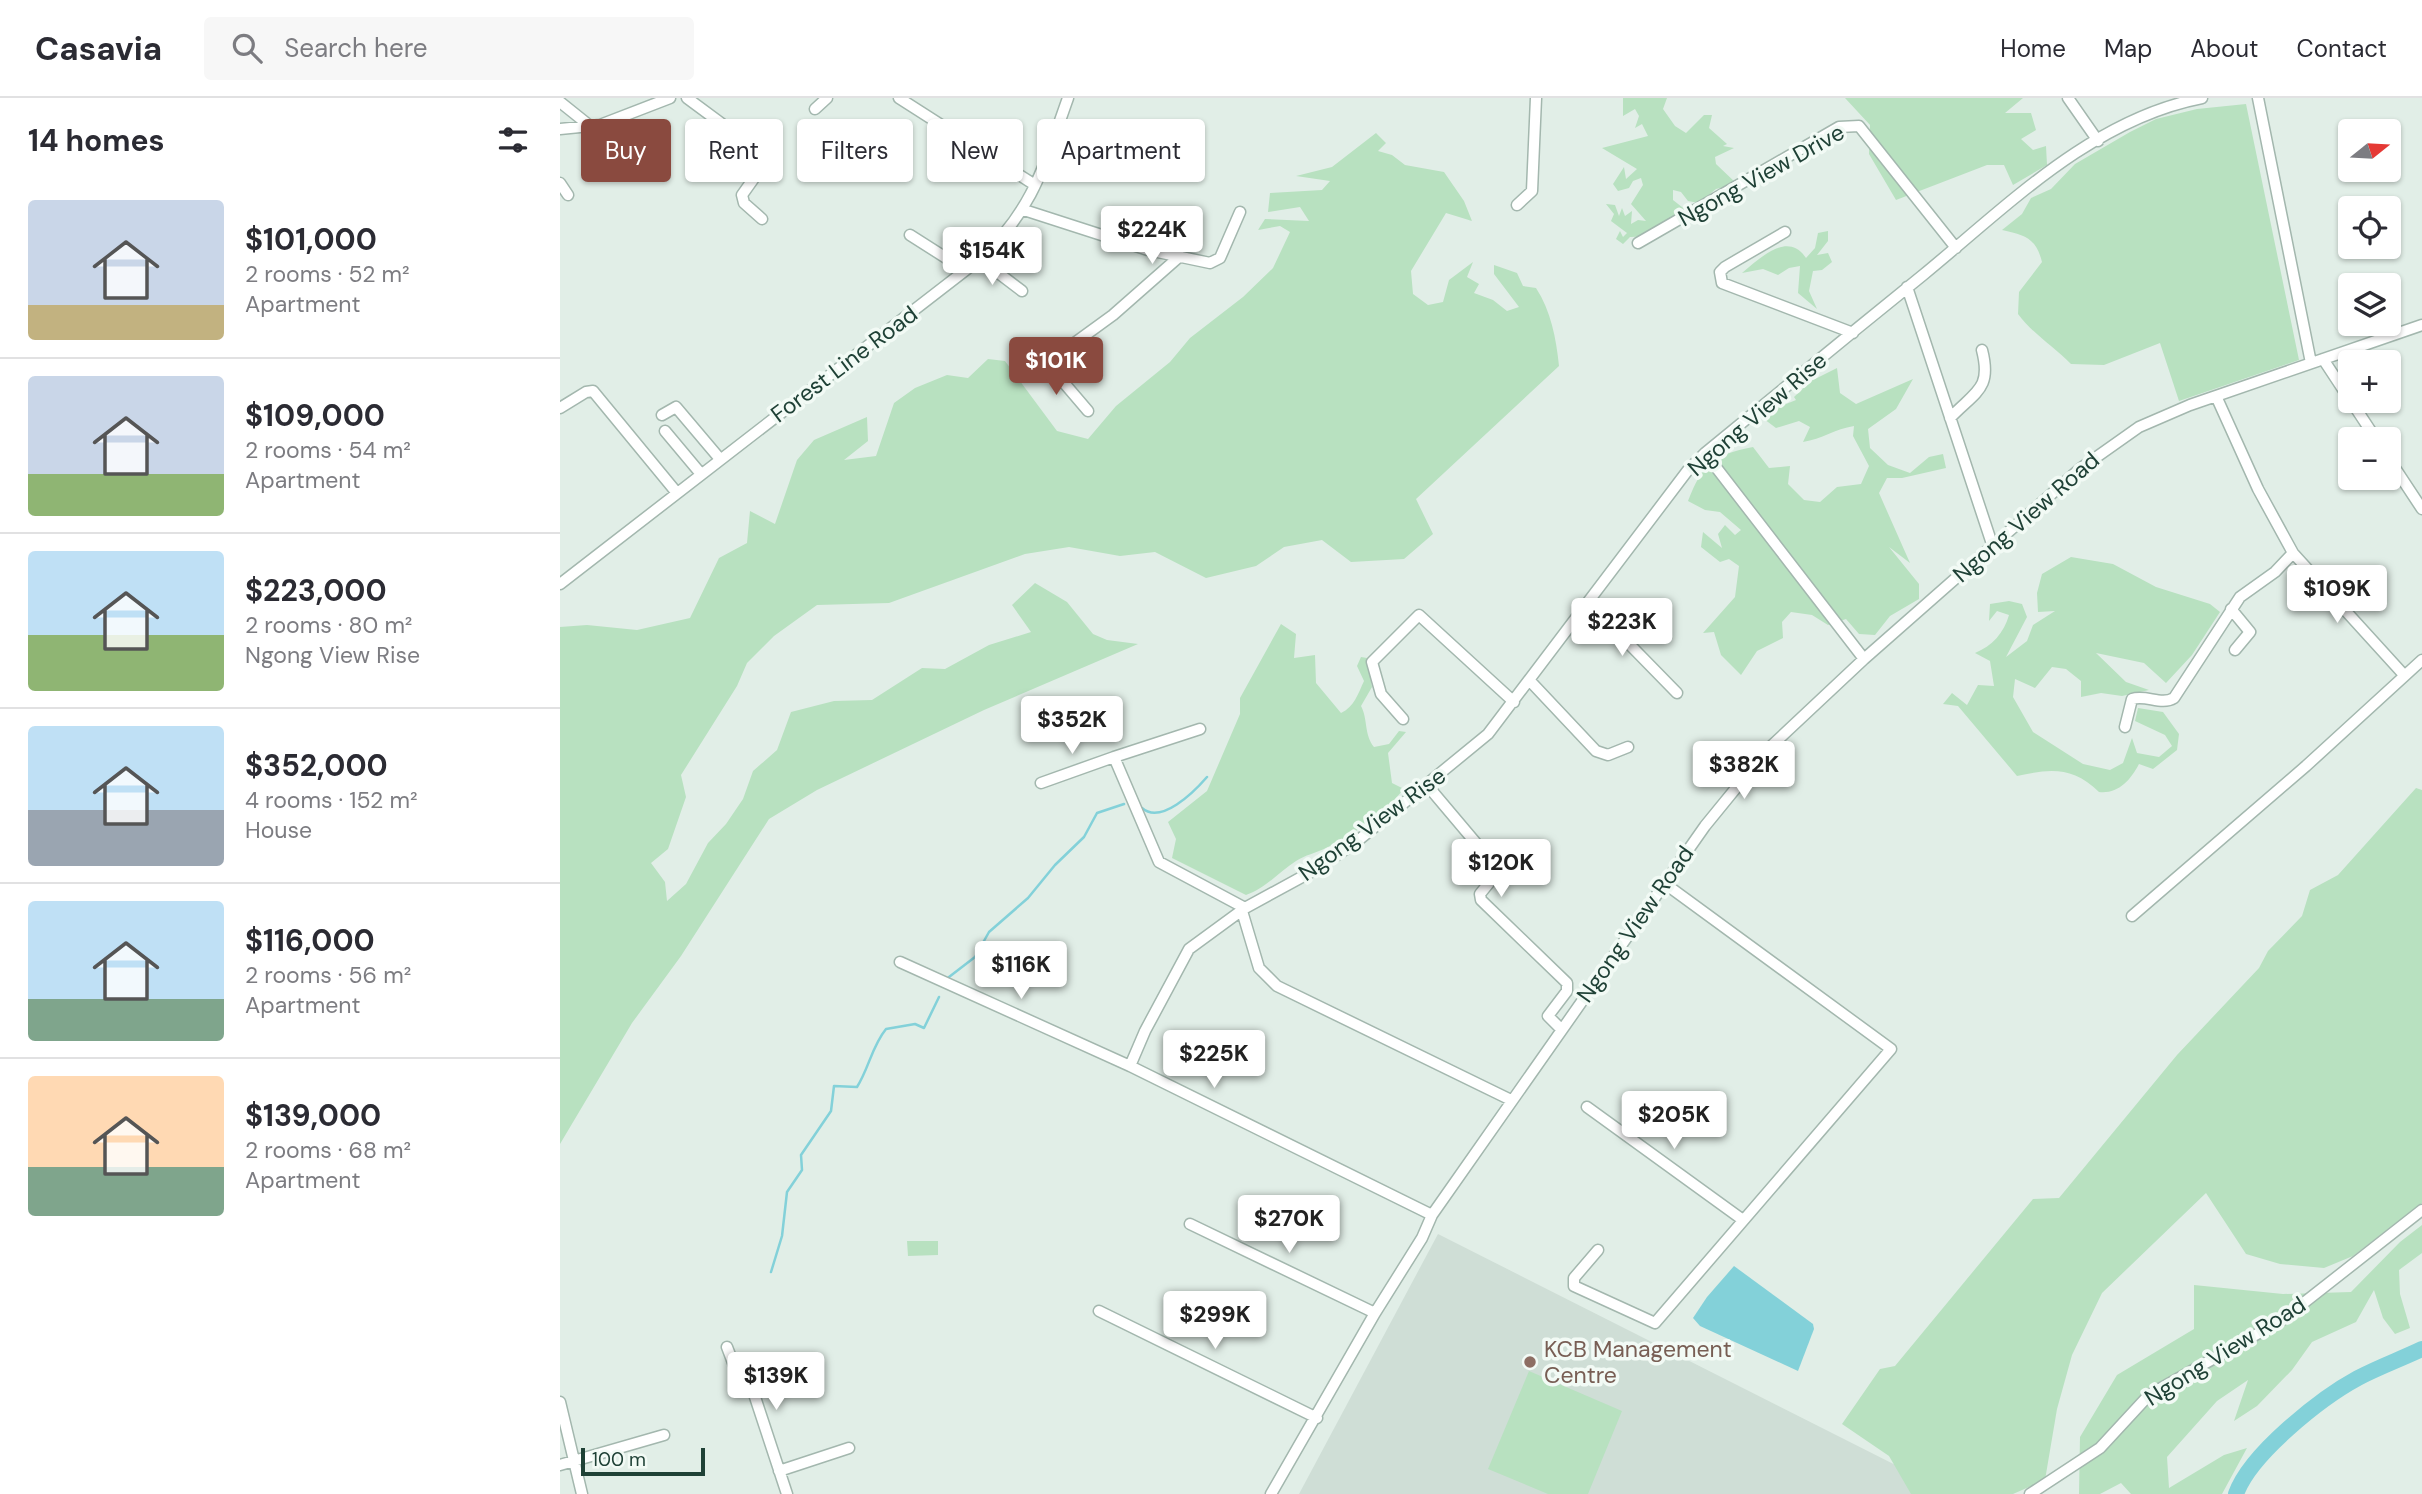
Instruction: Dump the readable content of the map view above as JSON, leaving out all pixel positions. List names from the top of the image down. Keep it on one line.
{"streets":{"street":["Ngong View Drive","Forest Line Road","Ngong View Rise","Ngong View Road"]},"crossings":[["Ngong View Drive","Ngong View Rise"]],"places":["KCB Management Centre"],"scale_bar":"100 m","north":"right","page":{"header":"Casavia","search":"Search here","nav":["Home","Map","About","Contact"],"heading":"14 homes","map_buttons":["+","−"],"chip":["Buy","Rent","Filters","New","Apartment"],"list":[{"name":"$101,000","note":"2 rooms · 52 m² · Apartment"},{"name":"$109,000","note":"2 rooms · 54 m² · Apartment"},{"name":"$223,000","note":"2 rooms · 80 m² · Ngong View Rise"},{"name":"$352,000","note":"4 rooms · 152 m² · House"},{"name":"$116,000","note":"2 rooms · 56 m² · Apartment"},{"name":"$139,000","note":"2 rooms · 68 m² · Apartment"}],"price":["$224K","$154K","$101K","$109K","$223K","$352K","$382K","$120K","$116K","$225K","$205K","$270K","$299K","$139K"],"scale":"100 m"}}
